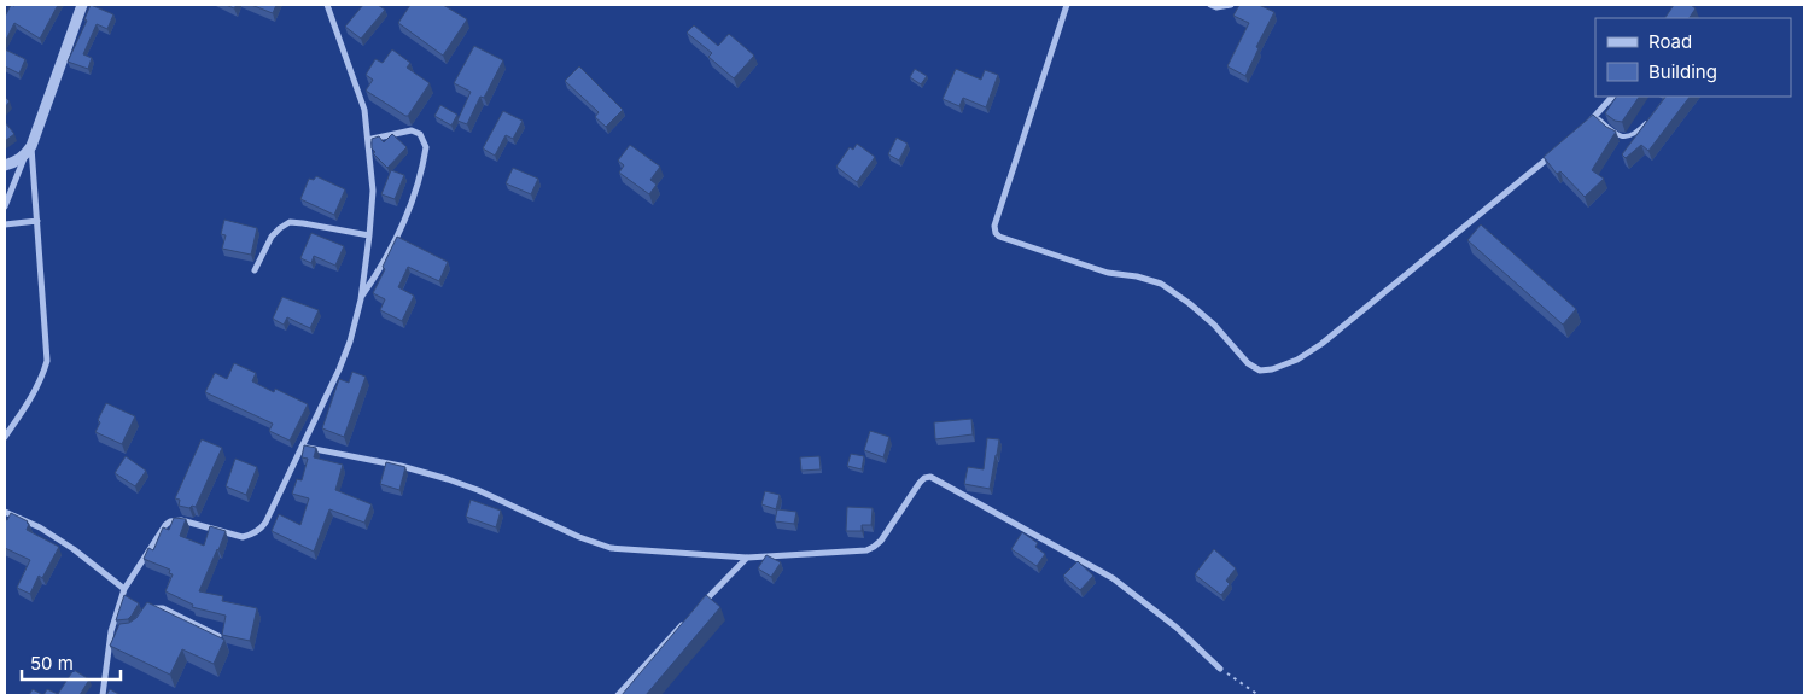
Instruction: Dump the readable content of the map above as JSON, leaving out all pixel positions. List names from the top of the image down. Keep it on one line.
{"legend":["Road","Building"],"scale_bar":"50 m"}
